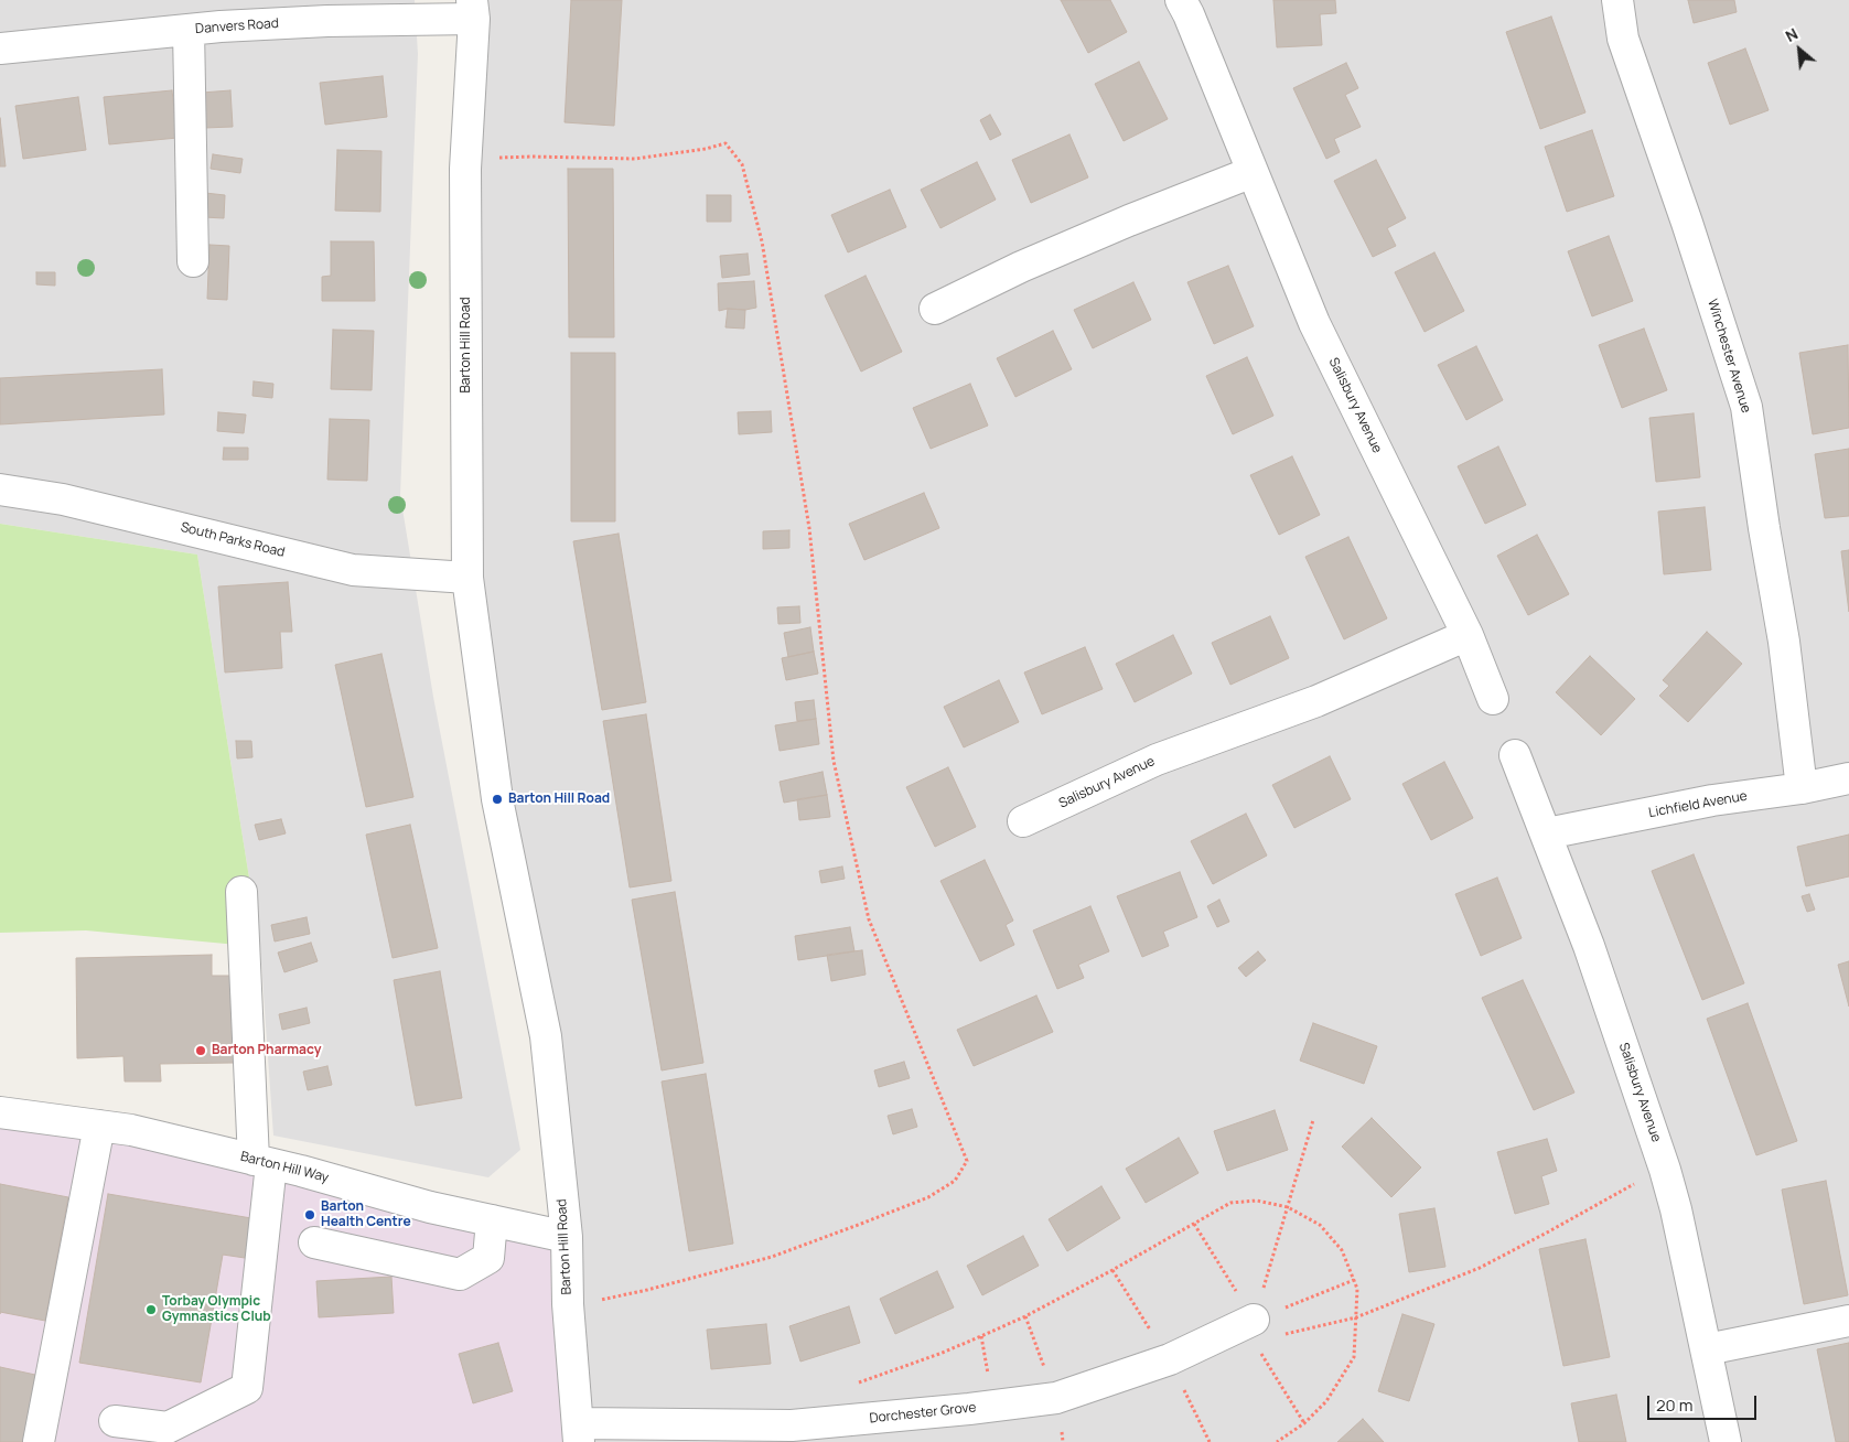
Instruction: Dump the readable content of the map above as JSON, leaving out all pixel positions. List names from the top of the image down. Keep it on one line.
{"streets":{"street":["Danvers Road","Barton Hill Road","Winchester Avenue","Salisbury Avenue","South Parks Road","Lichfield Avenue","Barton Hill Way","Dorchester Grove"]},"crossings":[["Danvers Road","Barton Hill Road"],["Barton Hill Road","South Parks Road"],["Barton Hill Road","Barton Hill Way"],["Barton Hill Road","Dorchester Grove"],["Winchester Avenue","Lichfield Avenue"],["Salisbury Avenue","Lichfield Avenue"]],"places":["Barton Hill Road","Barton Pharmacy","Barton Health Centre","Torbay Olympic Gymnastics Club"],"scale_bar":"20 m","north":"top left"}
